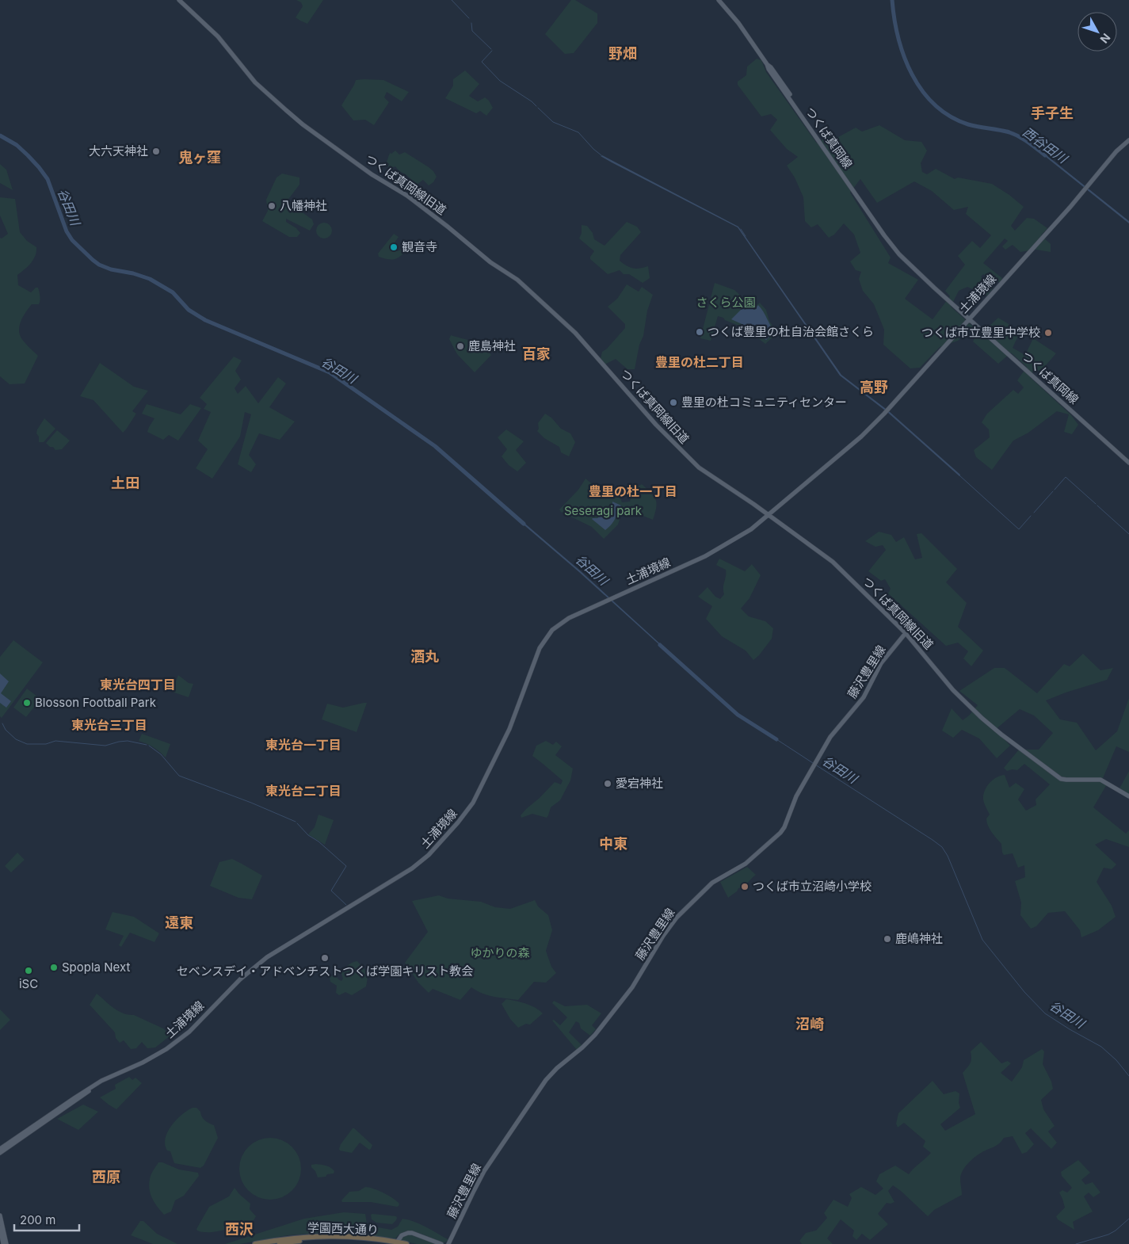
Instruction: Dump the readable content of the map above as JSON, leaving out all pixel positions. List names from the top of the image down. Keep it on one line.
{"streets":{"highway":["学園西大通り"],"main road":["つくば真岡線","つくば真岡線旧道","土浦境線","藤沢豊里線"]},"crossings":[["つくば真岡線","土浦境線"],["つくば真岡線旧道","土浦境線"],["つくば真岡線旧道","藤沢豊里線"]],"districts":["野畑","手子生","鬼ヶ窪","百家","豊里の杜二丁目","高野","土田","豊里の杜一丁目","酒丸","東光台四丁目","東光台三丁目","東光台一丁目","東光台二丁目","中東","遠東","沼崎","西原","西沢"],"water":["西谷田川","谷田川"],"parks":["さくら公園","Seseragi park","ゆかりの森"],"places":["大六天神社","八幡神社","観音寺","つくば豊里の杜自治会館さくら","つくば市立豊里中学校","鹿島神社","豊里の杜コミュニティセンター","Blosson Football Park","愛宕神社","つくば市立沼崎小学校","鹿嶋神社","セベンスデイ・アドベンチストつくば学園キリスト教会","Spopla Next","iSC"],"scale_bar":"200 m","north":"bottom right"}
